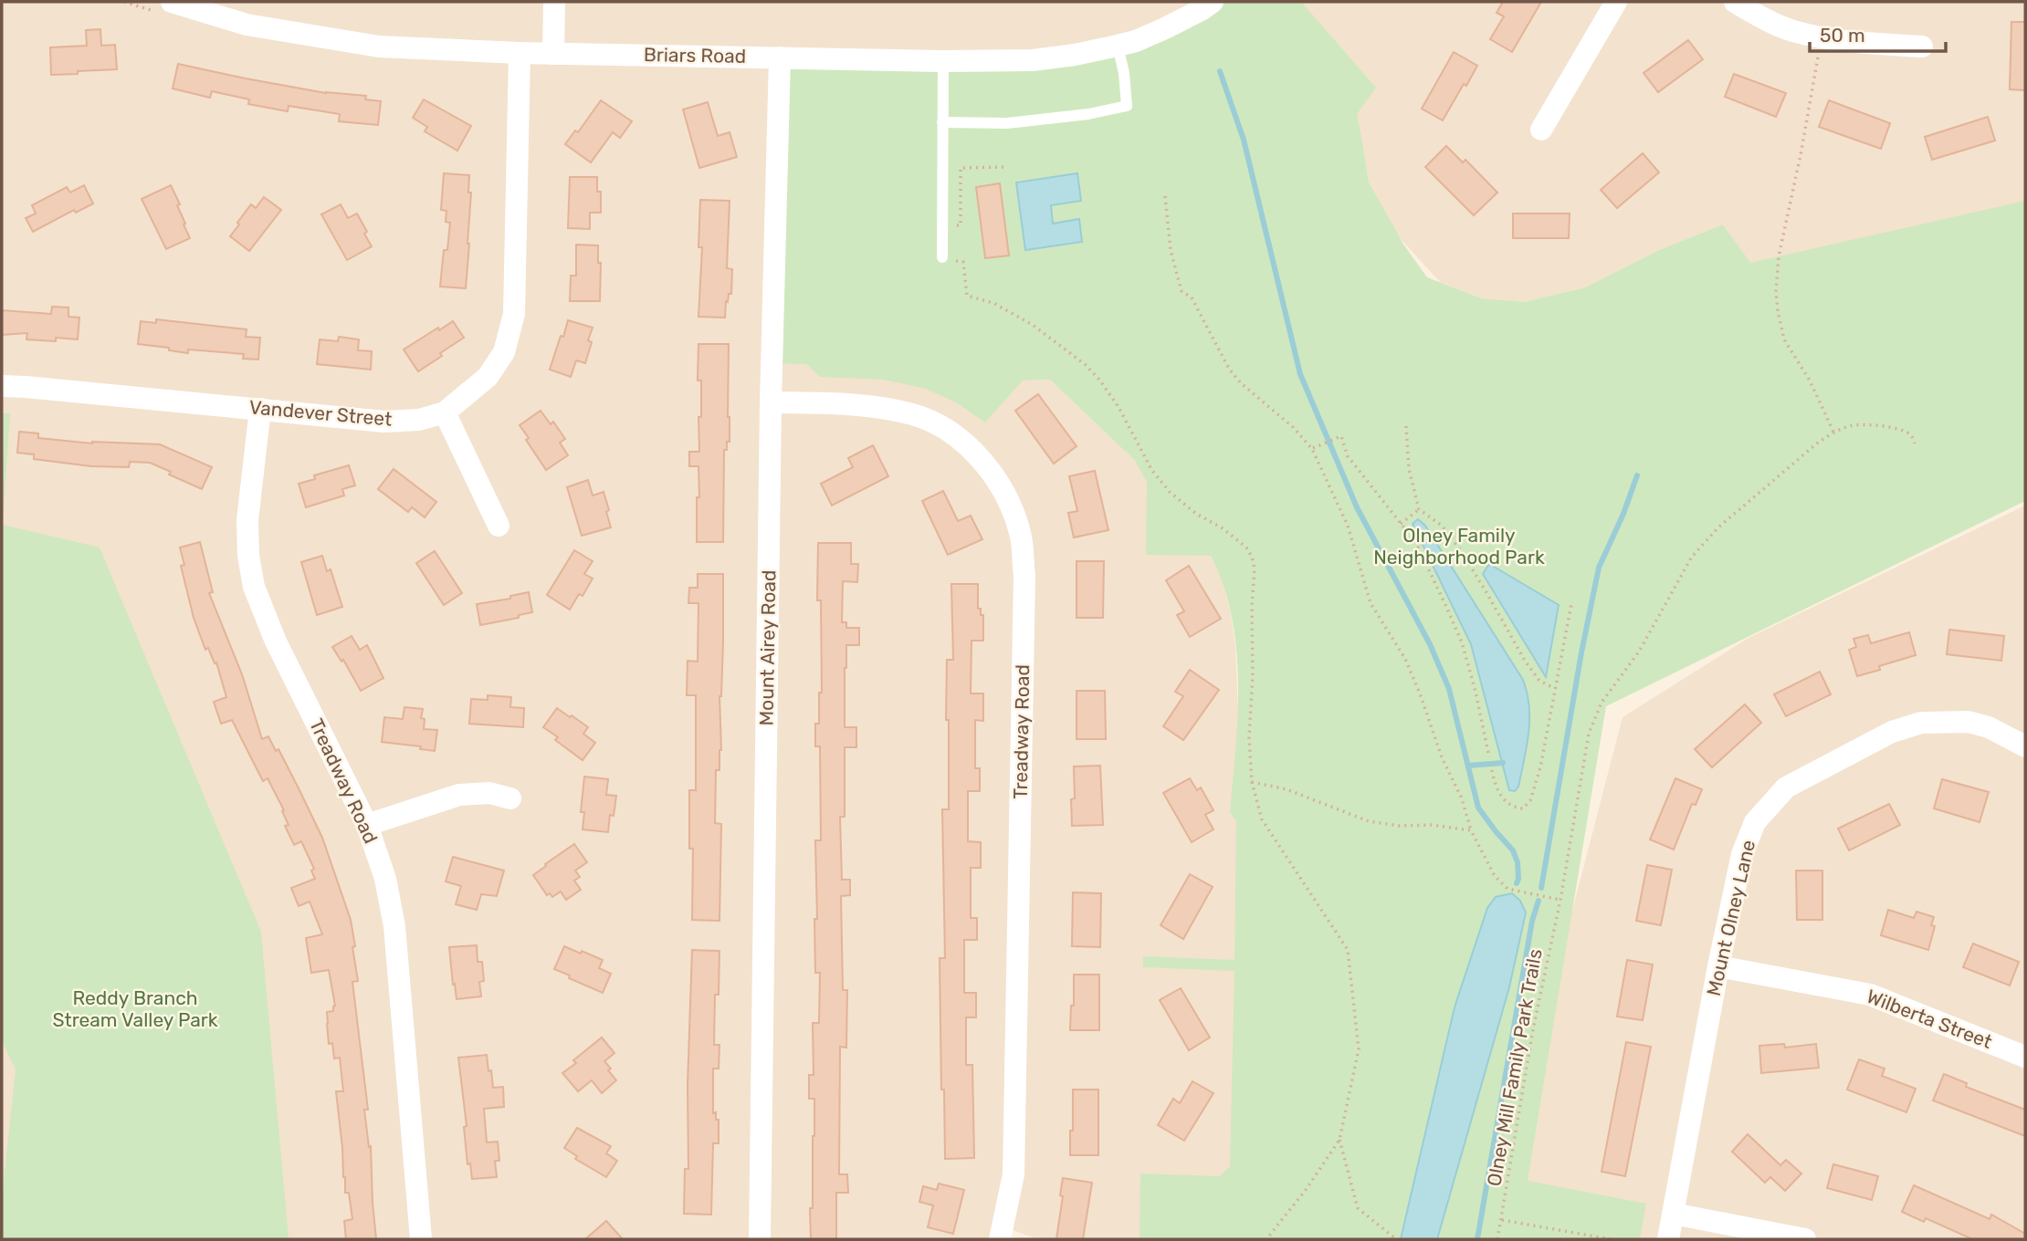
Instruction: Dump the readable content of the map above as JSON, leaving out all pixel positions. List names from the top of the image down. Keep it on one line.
{"streets":{"street":["Briars Road","Vandever Street","Mount Airey Road","Treadway Road","Mount Olney Lane","Wilberta Street"],"path":["Olney Mill Family Park Trails"]},"crossings":[["Briars Road","Vandever Street"],["Briars Road","Mount Airey Road"],["Vandever Street","Treadway Road"],["Mount Airey Road","Treadway Road"],["Mount Olney Lane","Wilberta Street"]],"parks":["Olney Family Neighborhood Park","Reddy Branch Stream Valley Park"],"scale_bar":"50 m"}
